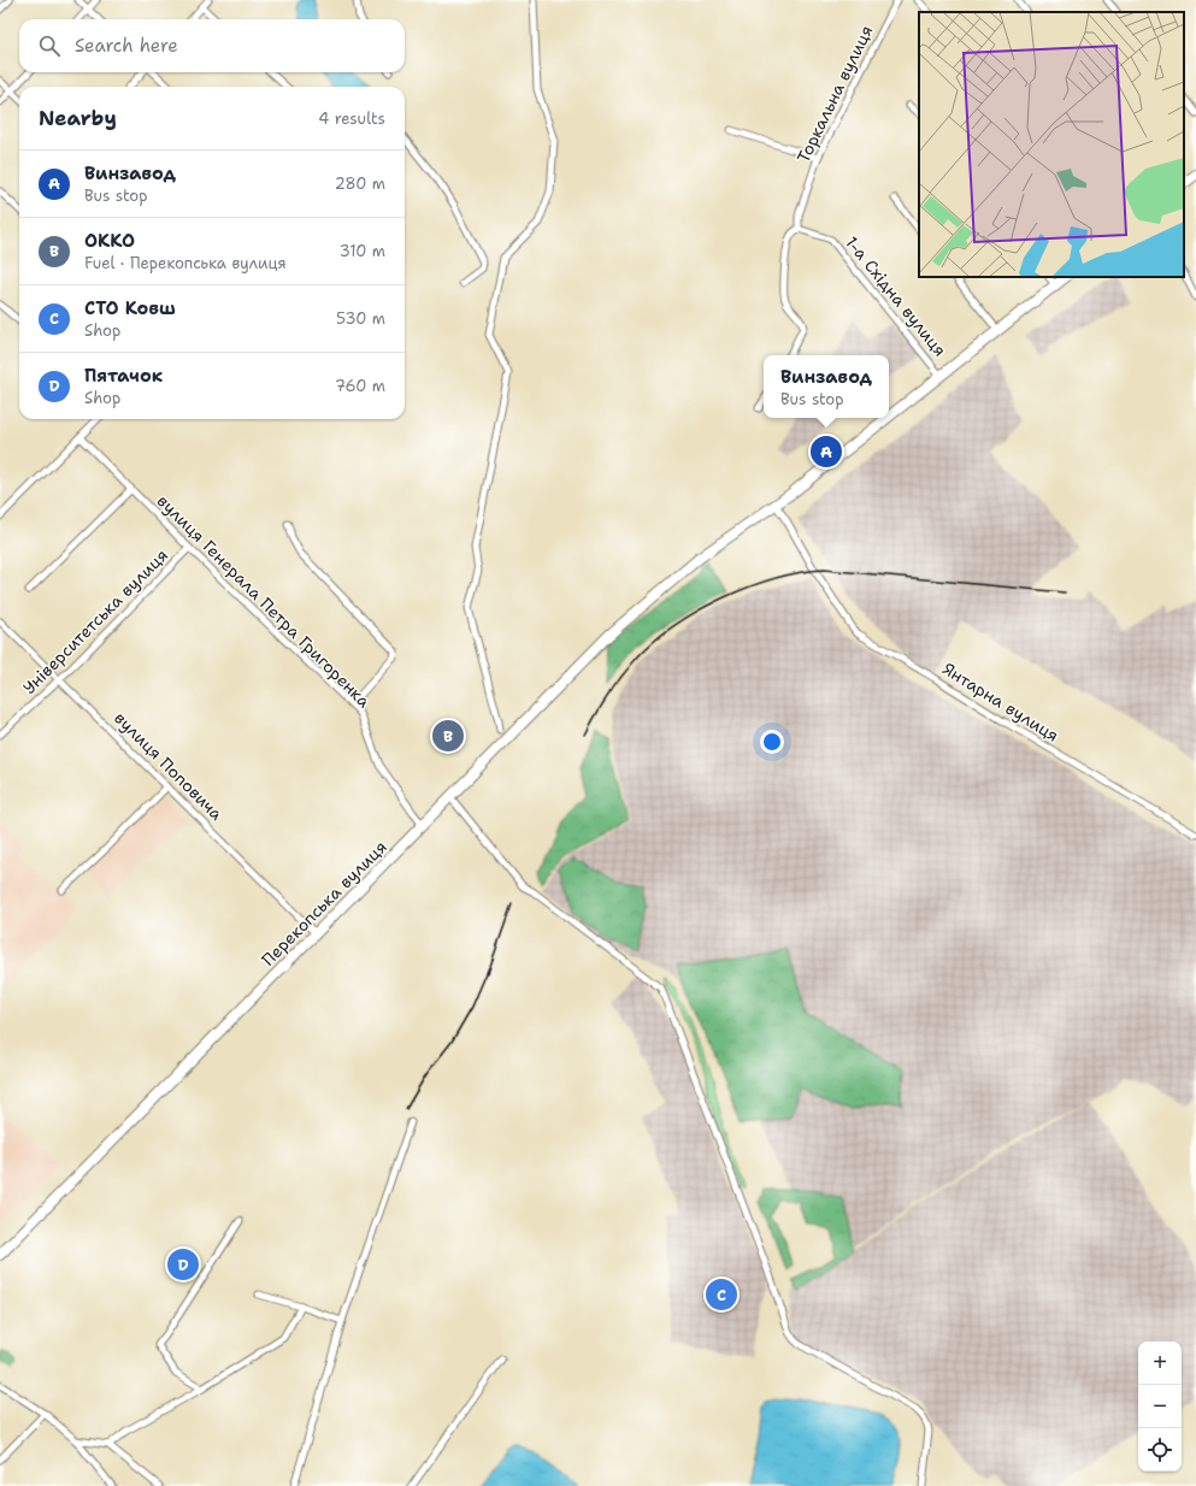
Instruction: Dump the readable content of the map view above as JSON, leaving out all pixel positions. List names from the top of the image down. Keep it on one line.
{"streets":{"main road":["Перекопська вулиця"],"street":["Торкальна вулиця","1-а Східна вулиця","вулиця Генерала Петра Григоренка","Університетська вулиця","Янтарна вулиця","вулиця Поповича"]},"crossings":[["Торкальна вулиця","1-а Східна вулиця"],["1-а Східна вулиця","Перекопська вулиця"],["вулиця Генерала Петра Григоренка","Університетська вулиця"],["вулиця Генерала Петра Григоренка","Перекопська вулиця"],["Університетська вулиця","вулиця Поповича"],["Янтарна вулиця","Перекопська вулиця"],["вулиця Поповича","Перекопська вулиця"]],"page":{"search":"Search here","heading":["Nearby","4 results"],"list":[{"mark":"A","name":"Винзавод","note":"Bus stop","value":"280 m"},{"mark":"B","name":"ОККО","note":"Fuel · Перекопська вулиця","value":"310 m"},{"mark":"C","name":"СТО Ковш","note":"Shop","value":"530 m"},{"mark":"D","name":"Пятачок","note":"Shop","value":"760 m"}],"popup":["Винзавод","Bus stop"],"pins":["A","B","D","C"],"map_buttons":["+","−"]}}
